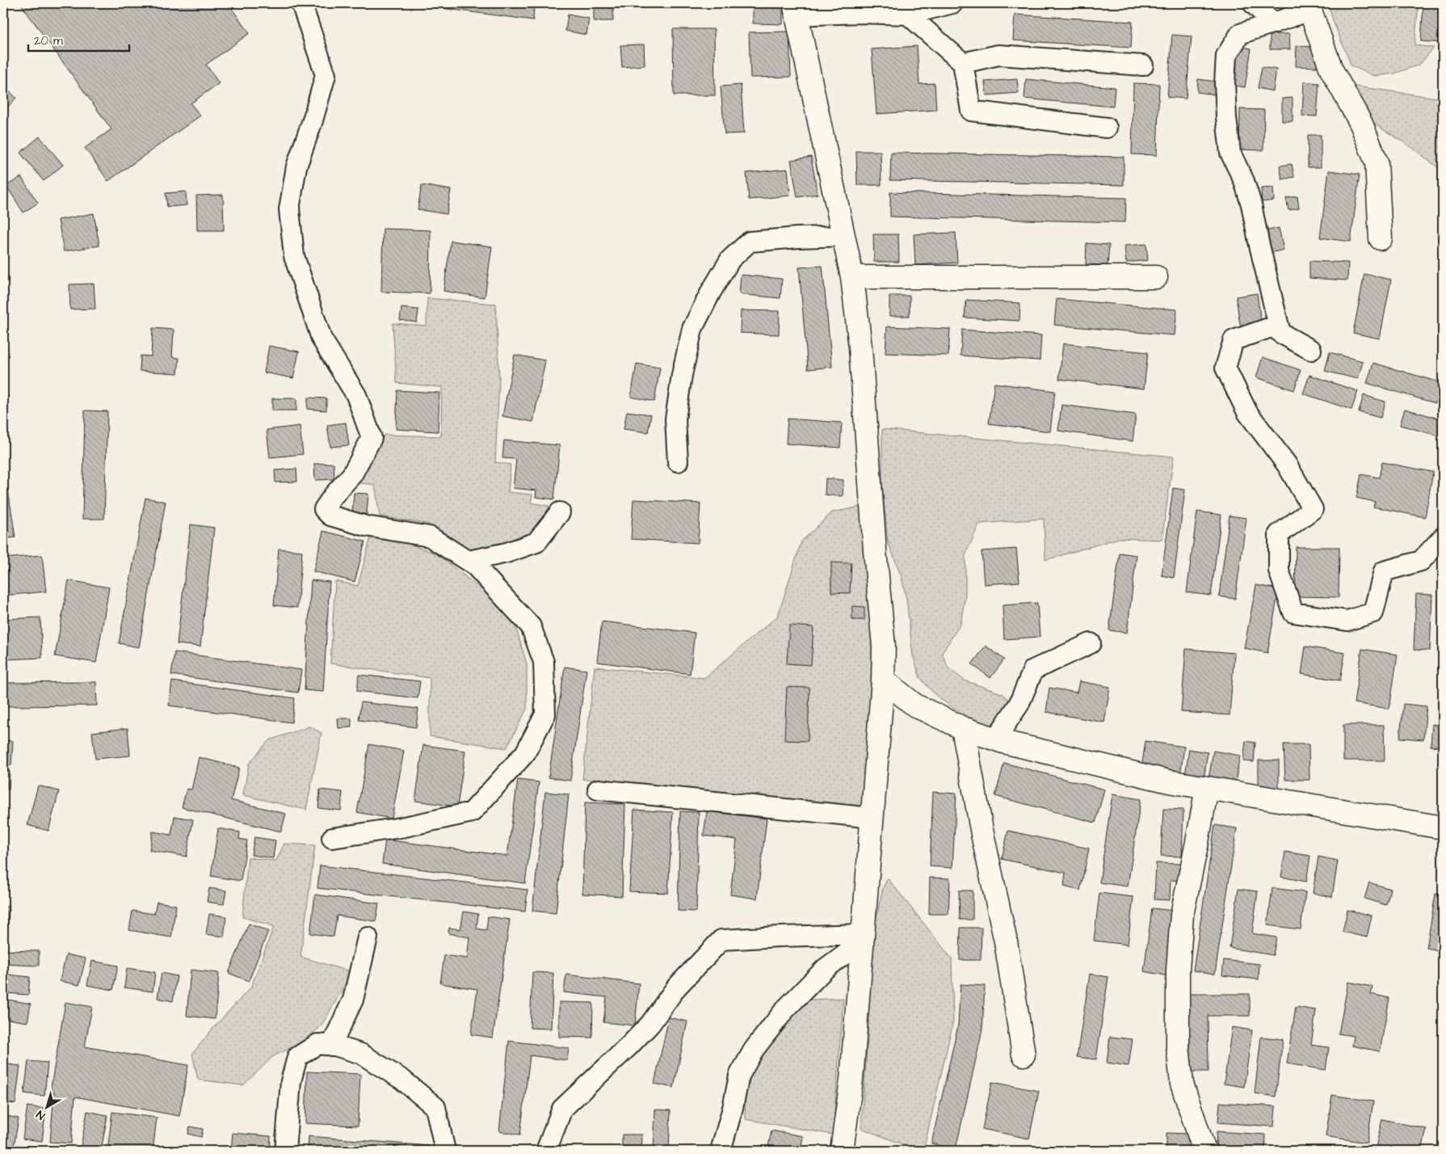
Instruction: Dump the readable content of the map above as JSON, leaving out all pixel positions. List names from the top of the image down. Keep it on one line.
{"scale_bar":"20 m","north":"bottom left"}
